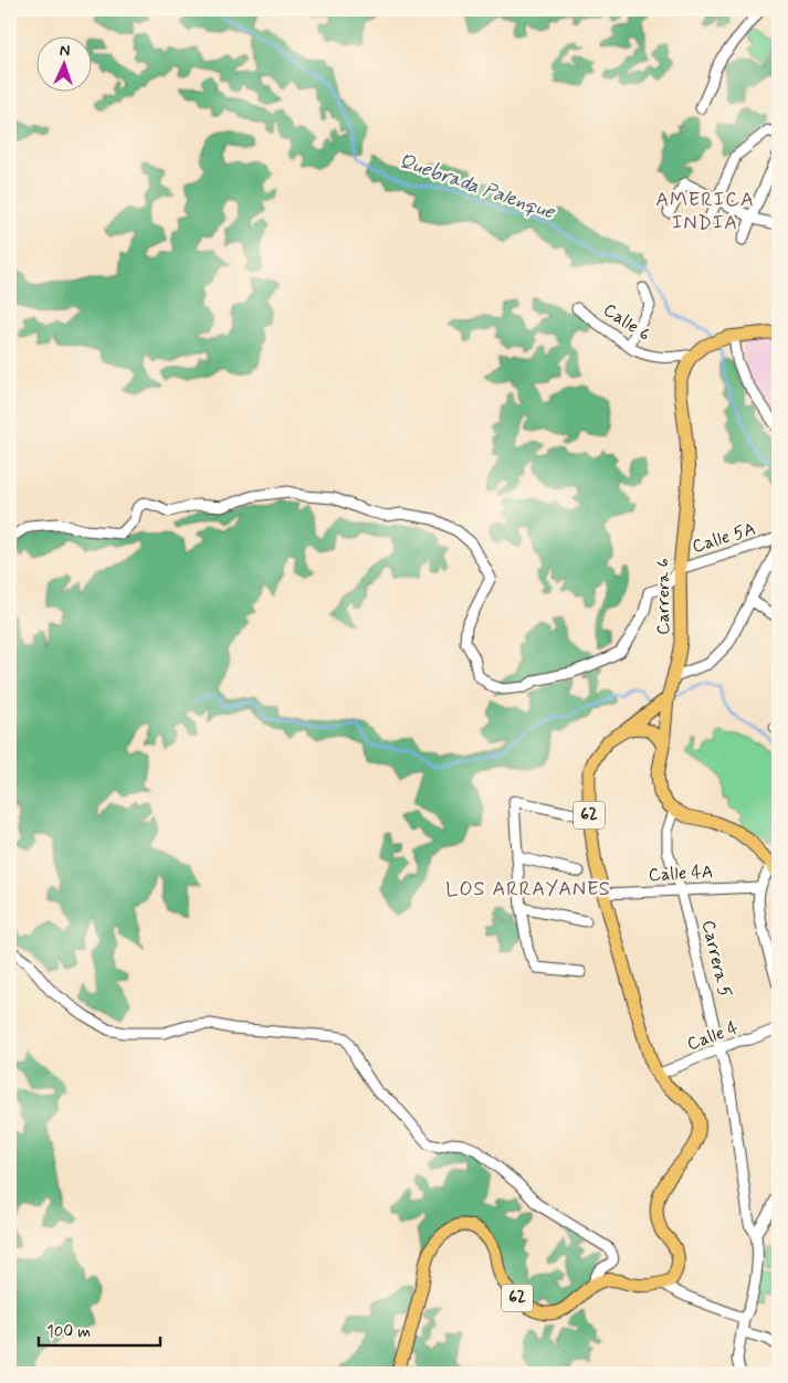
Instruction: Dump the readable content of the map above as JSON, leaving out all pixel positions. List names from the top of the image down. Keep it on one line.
{"streets":{"main road":["Carrera 6","62"],"street":["Calle 6","Calle 5A","Calle 4A","Carrera 5","Calle 4"]},"crossings":[["Calle 6","Carrera 6"],["Calle 5A","Carrera 6"],["62","Calle 4A"],["62","Calle 4"],["Calle 4A","Carrera 5"],["Carrera 5","Calle 4"]],"districts":["AMERICA INDIA","LOS ARRAYANES"],"water":["Quebrada Palenque"],"scale_bar":"100 m","north":"top"}
